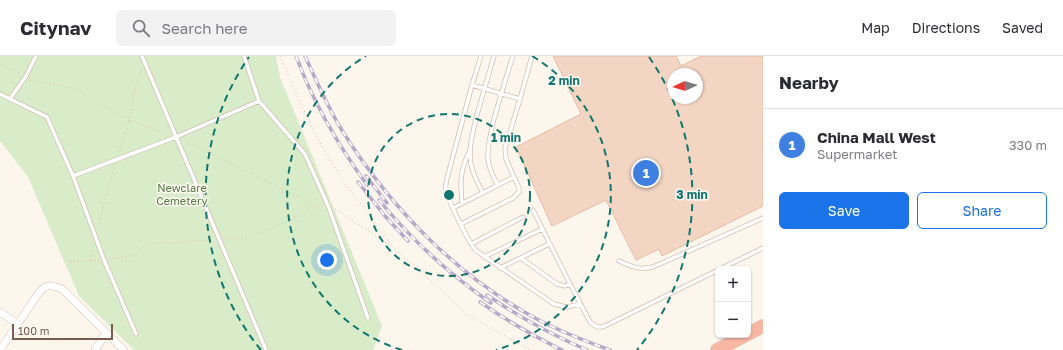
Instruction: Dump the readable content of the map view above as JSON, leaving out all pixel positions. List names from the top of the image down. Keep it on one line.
{"parks":["Newclare Cemetery"],"scale_bar":"100 m","north":"left","page":{"header":"Citynav","search":"Search here","nav":["Map","Directions","Saved"],"heading":"Nearby","list":[{"mark":"1","name":"China Mall West","note":"Supermarket","value":"330 m"}],"pins":"1","buttons":["Save","Share"],"map_buttons":["+","−"],"scale":"100 m"},"rings":["2 min","1 min","3 min"]}
